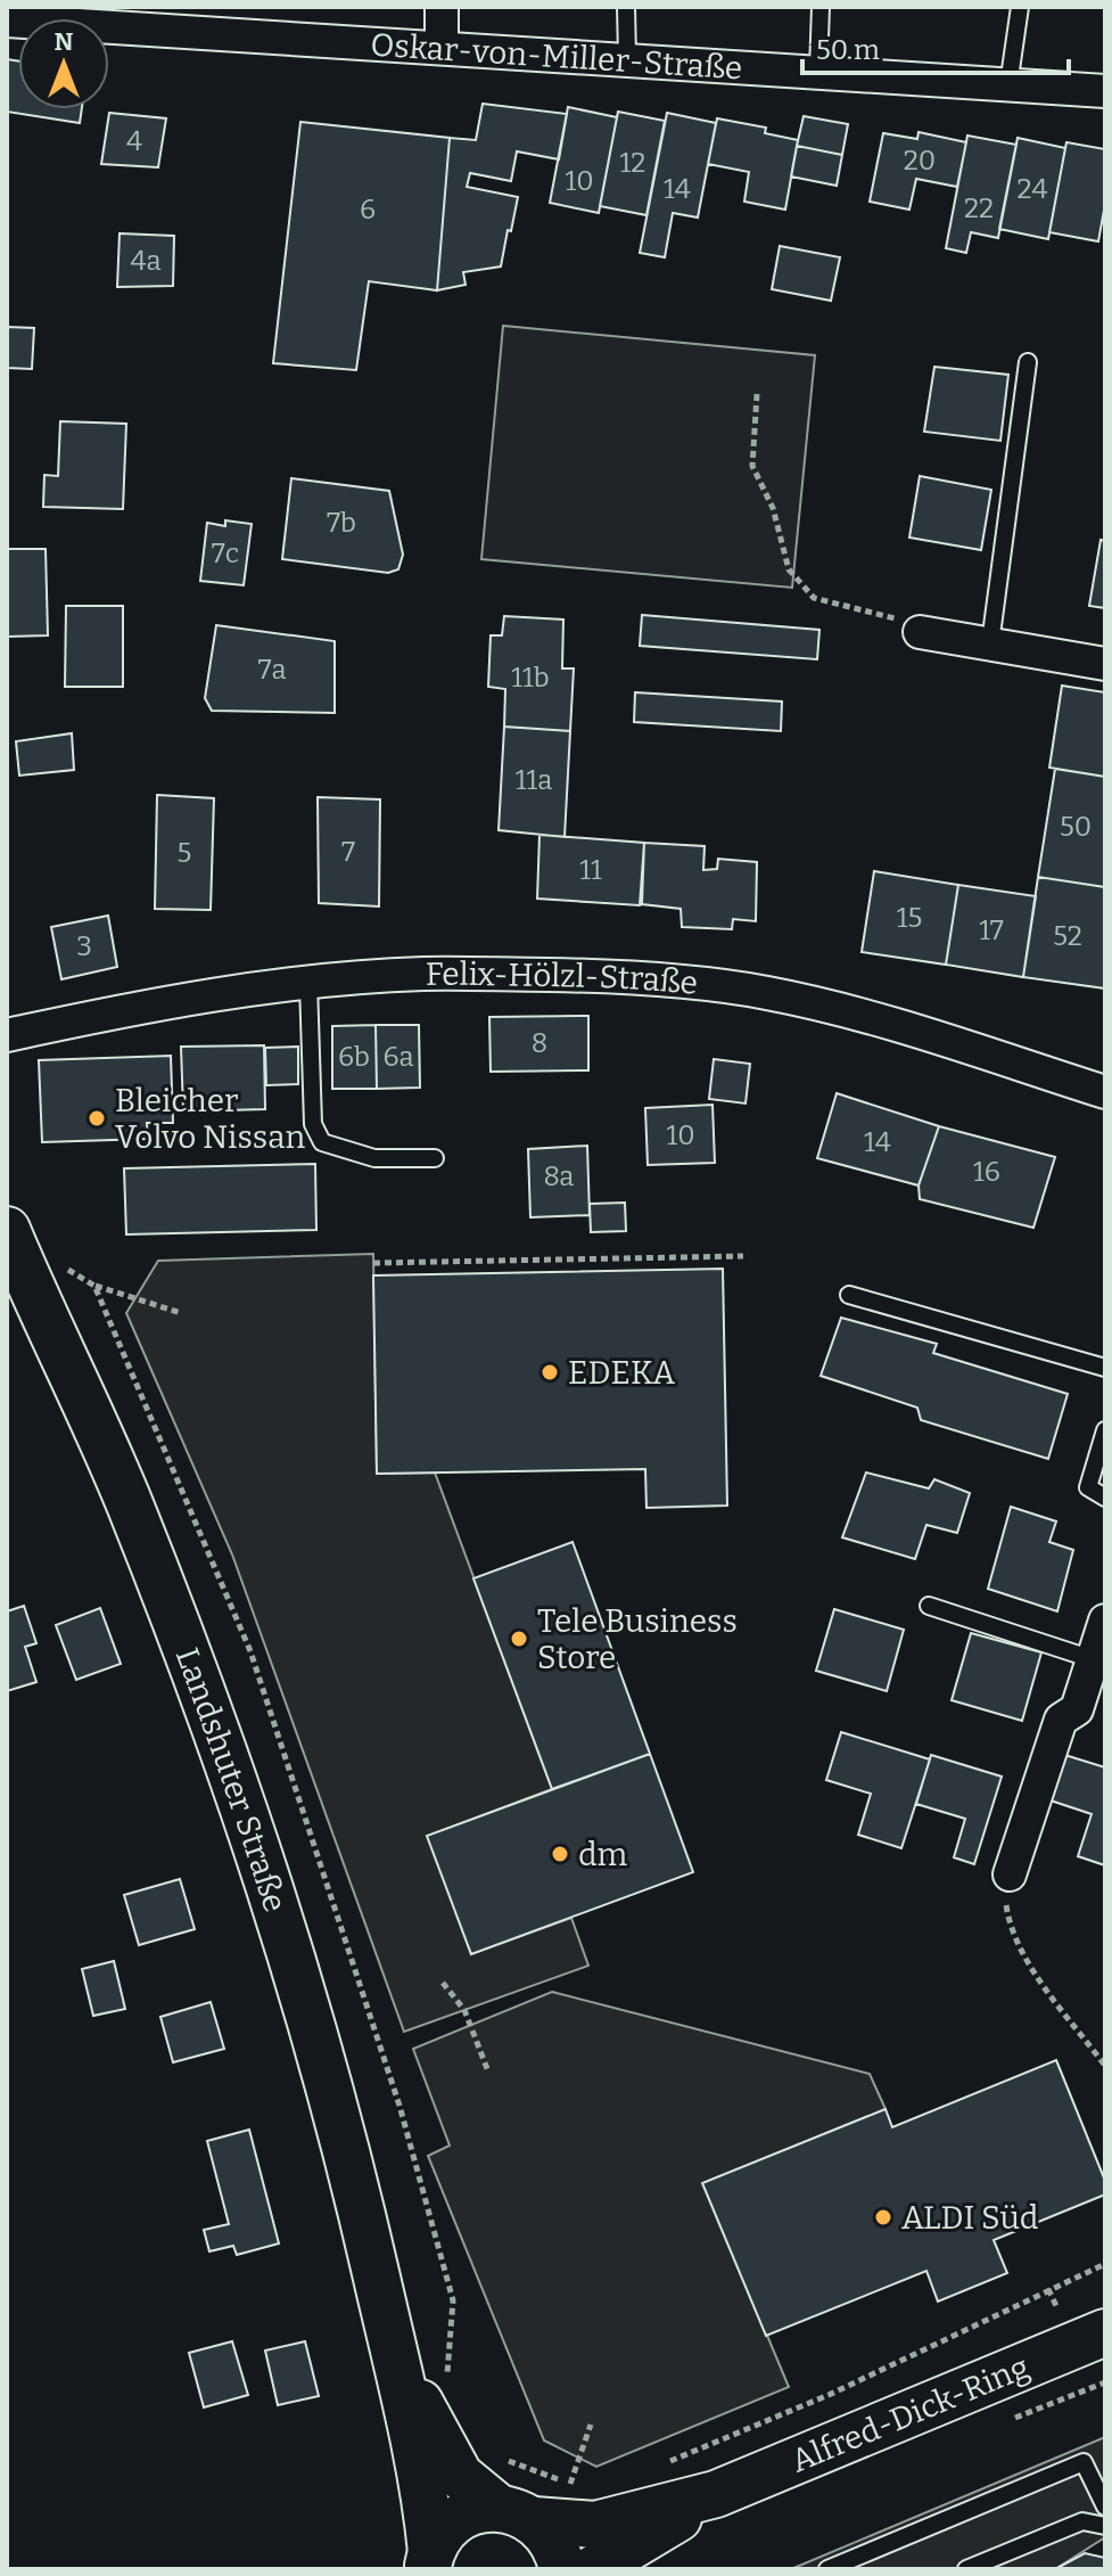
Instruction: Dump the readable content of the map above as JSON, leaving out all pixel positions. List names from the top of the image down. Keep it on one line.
{"streets":{"main road":["Landshuter Straße","Alfred-Dick-Ring"],"street":["Oskar-von-Miller-Straße","Felix-Hölzl-Straße"]},"crossings":[["Landshuter Straße","Alfred-Dick-Ring"]],"places":["Bleicher Volvo Nissan","EDEKA","Tele Business Store","dm","ALDI Süd"],"house_numbers":["4","20","12","10","14","24","22","6","4a","7b","7c","7a","11b","11a","50","7","5","11","15","17","52","3","8","6b","6a","10","14","16","8a"],"scale_bar":"50 m","north":"top"}
